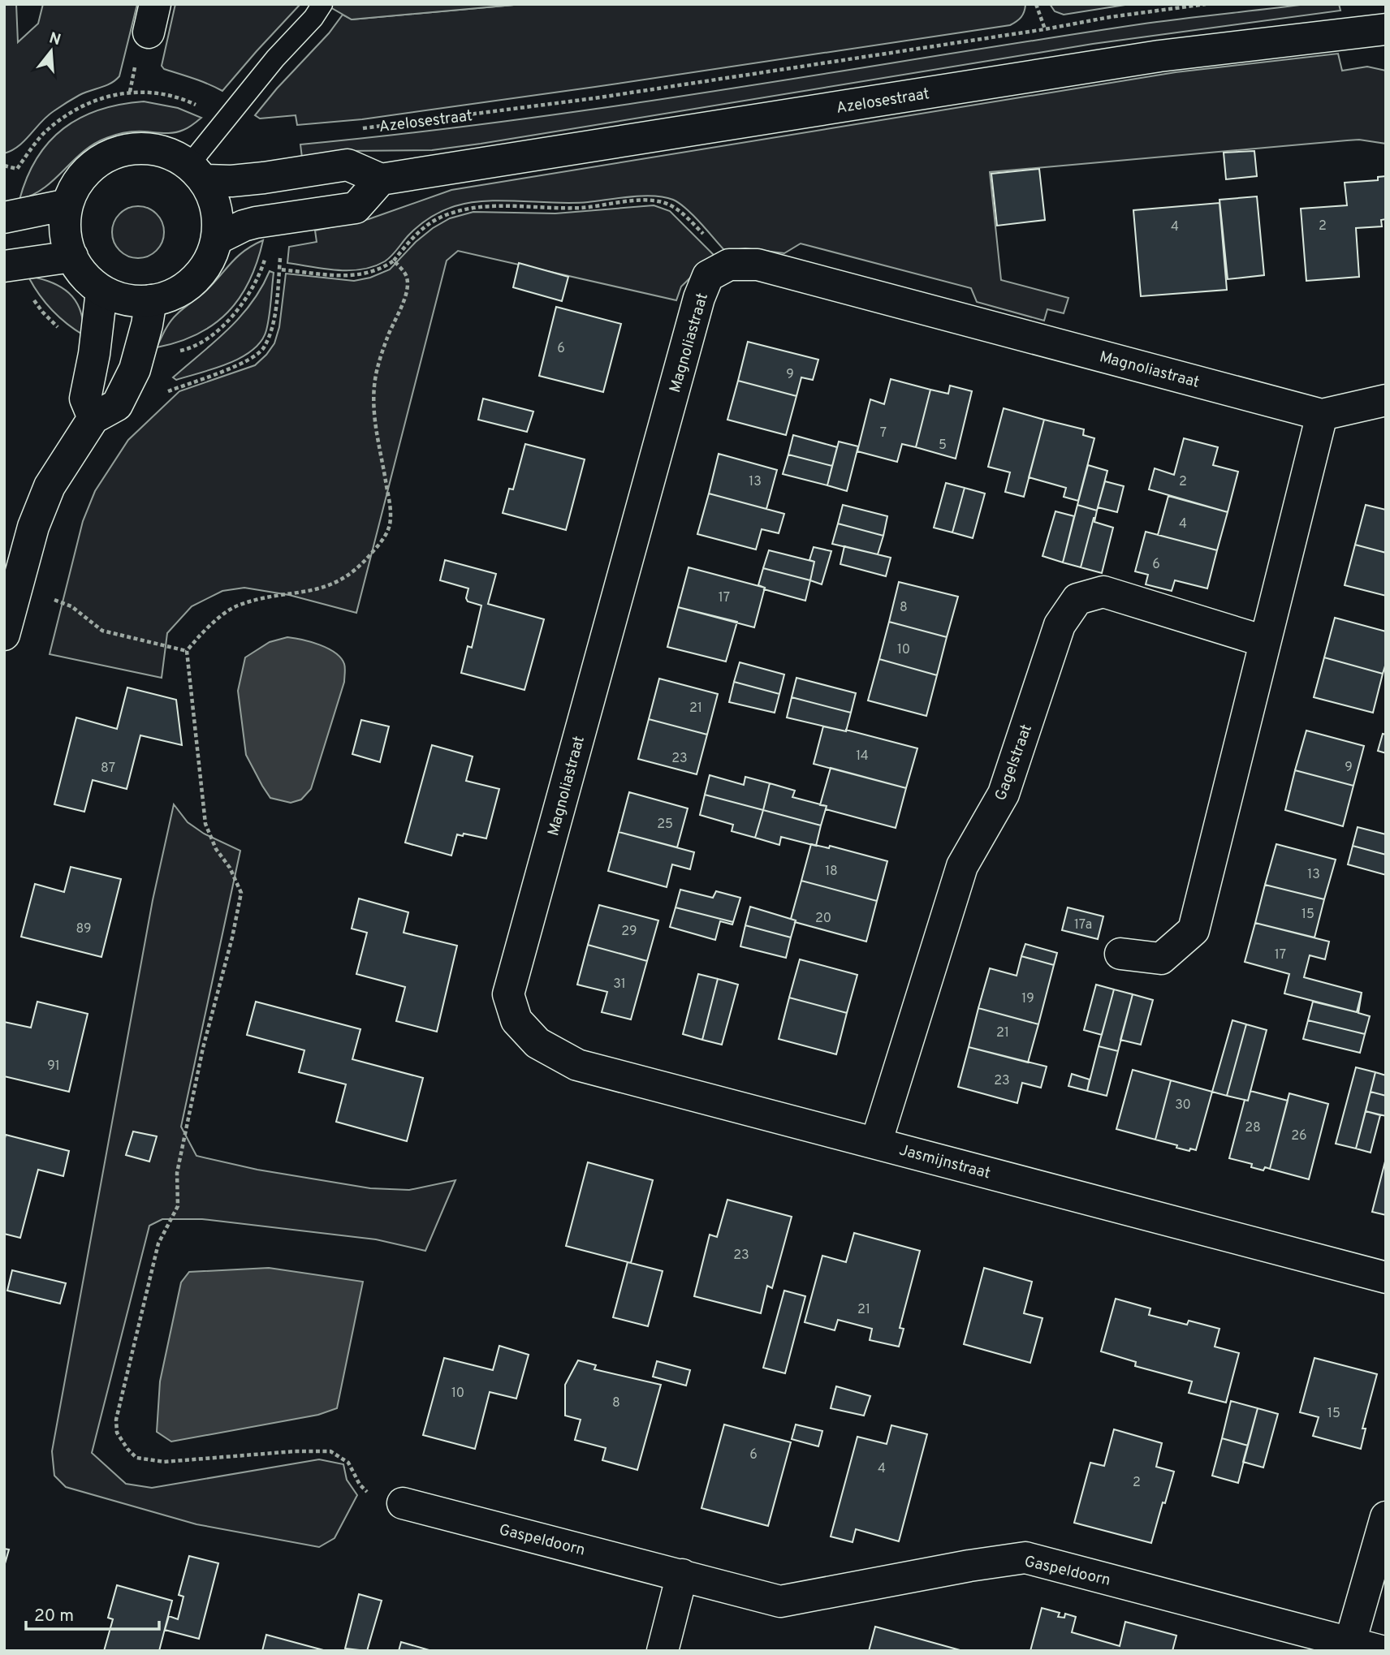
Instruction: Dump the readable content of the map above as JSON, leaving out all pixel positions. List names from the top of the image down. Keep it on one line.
{"streets":{"street":["Azelosestraat","Magnoliastraat","Gagelstraat","Jasmijnstraat","Gaspeldoorn"]},"crossings":[["Magnoliastraat","Jasmijnstraat"],["Gagelstraat","Jasmijnstraat"]],"house_numbers":["2","4","6","9","7","5","13","2","4","6","17","8","10","21","14","23","9","87","25","18","13","15","20","17a","89","29","17","31","19","21","91","23","30","28","26","23","21","10","8","15","6","4","2"],"scale_bar":"20 m","north":"top"}
